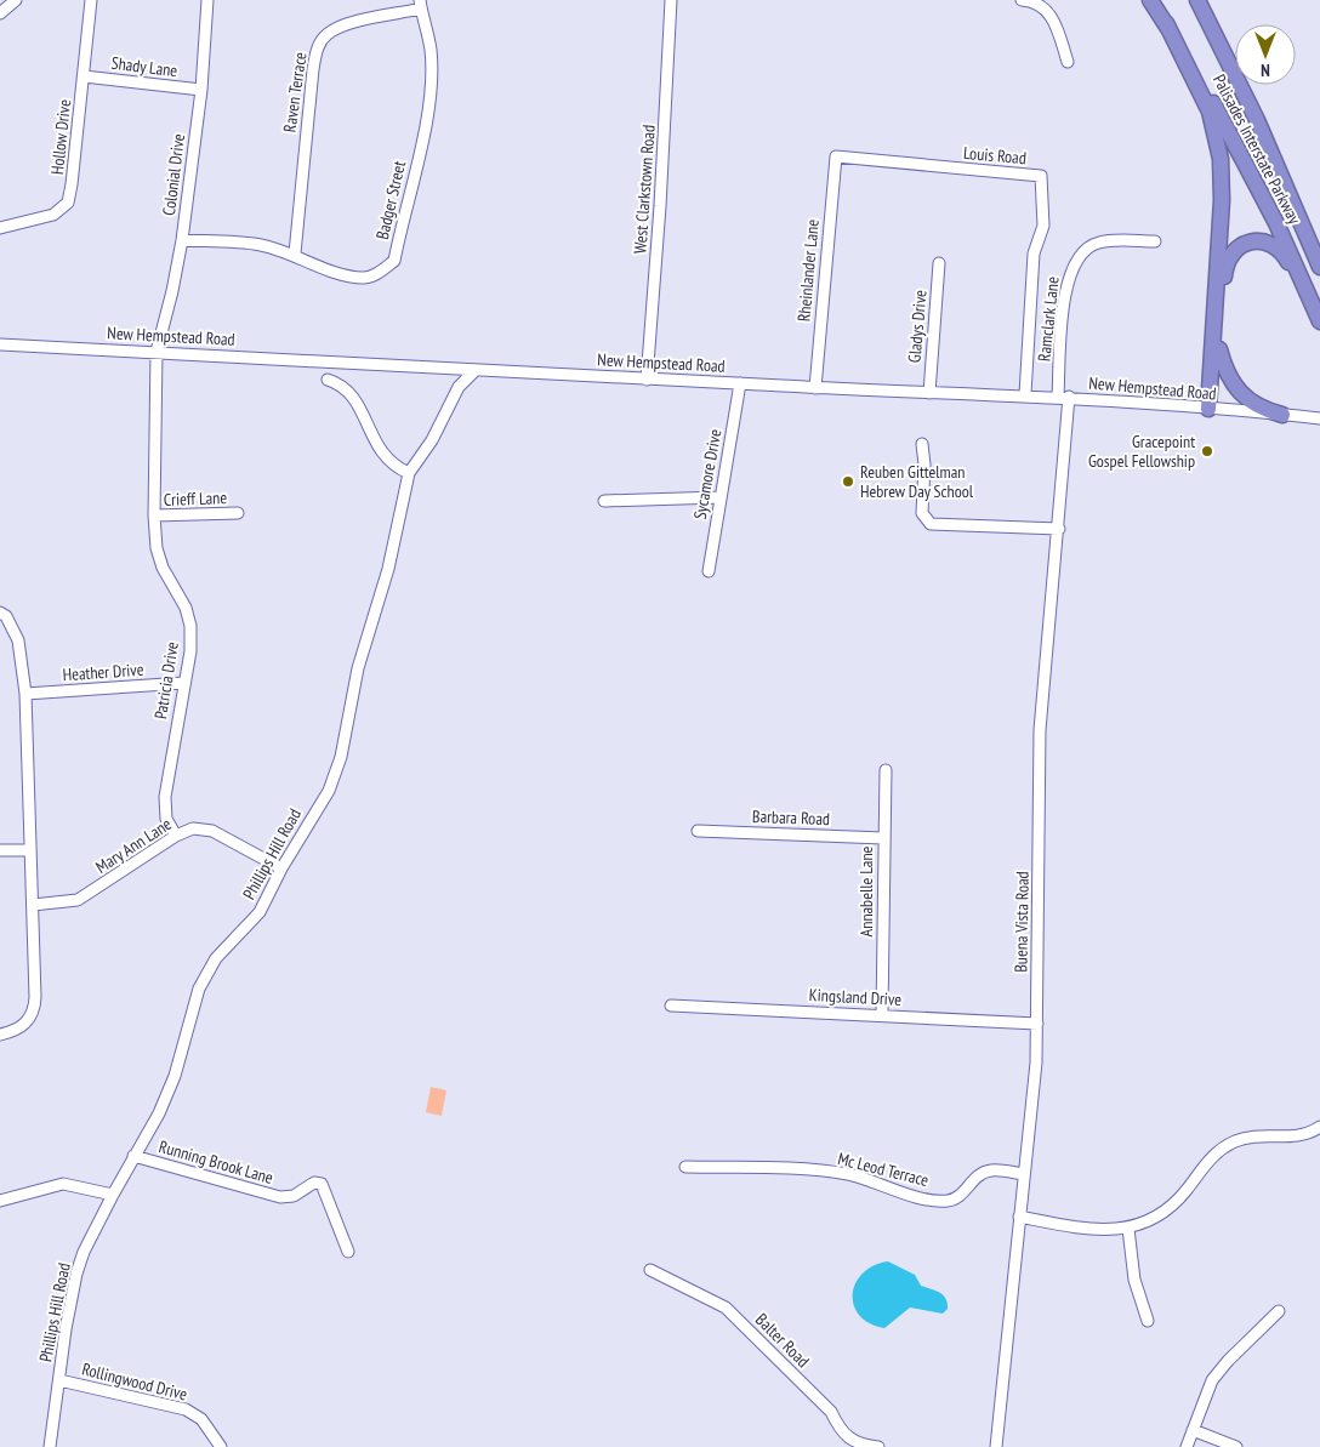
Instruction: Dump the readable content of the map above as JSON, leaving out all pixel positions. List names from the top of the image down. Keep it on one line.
{"streets":{"highway":["Palisades Interstate Parkway"],"street":["Shady Lane","Raven Terrace","Hollow Drive","Louis Road","Colonial Drive","West Clarkstown Road","Badger Street","Rheinlander Lane","Ramclark Lane","Gladys Drive","New Hempstead Road","Sycamore Drive","Crieff Lane","Heather Drive","Patricia Drive","Barbara Road","Mary Ann Lane","Phillips Hill Road","Annabelle Lane","Buena Vista Road","Kingsland Drive","Running Brook Lane","Mc Leod Terrace","Balter Road","Rollingwood Drive"]},"crossings":[["Shady Lane","Hollow Drive"],["Shady Lane","Colonial Drive"],["Raven Terrace","Badger Street"],["Louis Road","Rheinlander Lane"],["Louis Road","New Hempstead Road"],["Colonial Drive","Badger Street"],["Colonial Drive","New Hempstead Road"],["Colonial Drive","Patricia Drive"],["West Clarkstown Road","New Hempstead Road"],["Rheinlander Lane","New Hempstead Road"],["Ramclark Lane","New Hempstead Road"],["Ramclark Lane","Buena Vista Road"],["Gladys Drive","New Hempstead Road"],["New Hempstead Road","Sycamore Drive"],["New Hempstead Road","Patricia Drive"],["New Hempstead Road","Phillips Hill Road"],["New Hempstead Road","Buena Vista Road"],["Crieff Lane","Patricia Drive"],["Heather Drive","Patricia Drive"],["Patricia Drive","Mary Ann Lane"],["Barbara Road","Annabelle Lane"],["Mary Ann Lane","Phillips Hill Road"],["Phillips Hill Road","Running Brook Lane"],["Phillips Hill Road","Rollingwood Drive"],["Annabelle Lane","Kingsland Drive"],["Buena Vista Road","Kingsland Drive"],["Buena Vista Road","Mc Leod Terrace"]],"places":["Gracepoint Gospel Fellowship","Reuben Gittelman Hebrew Day School"],"north":"bottom"}
